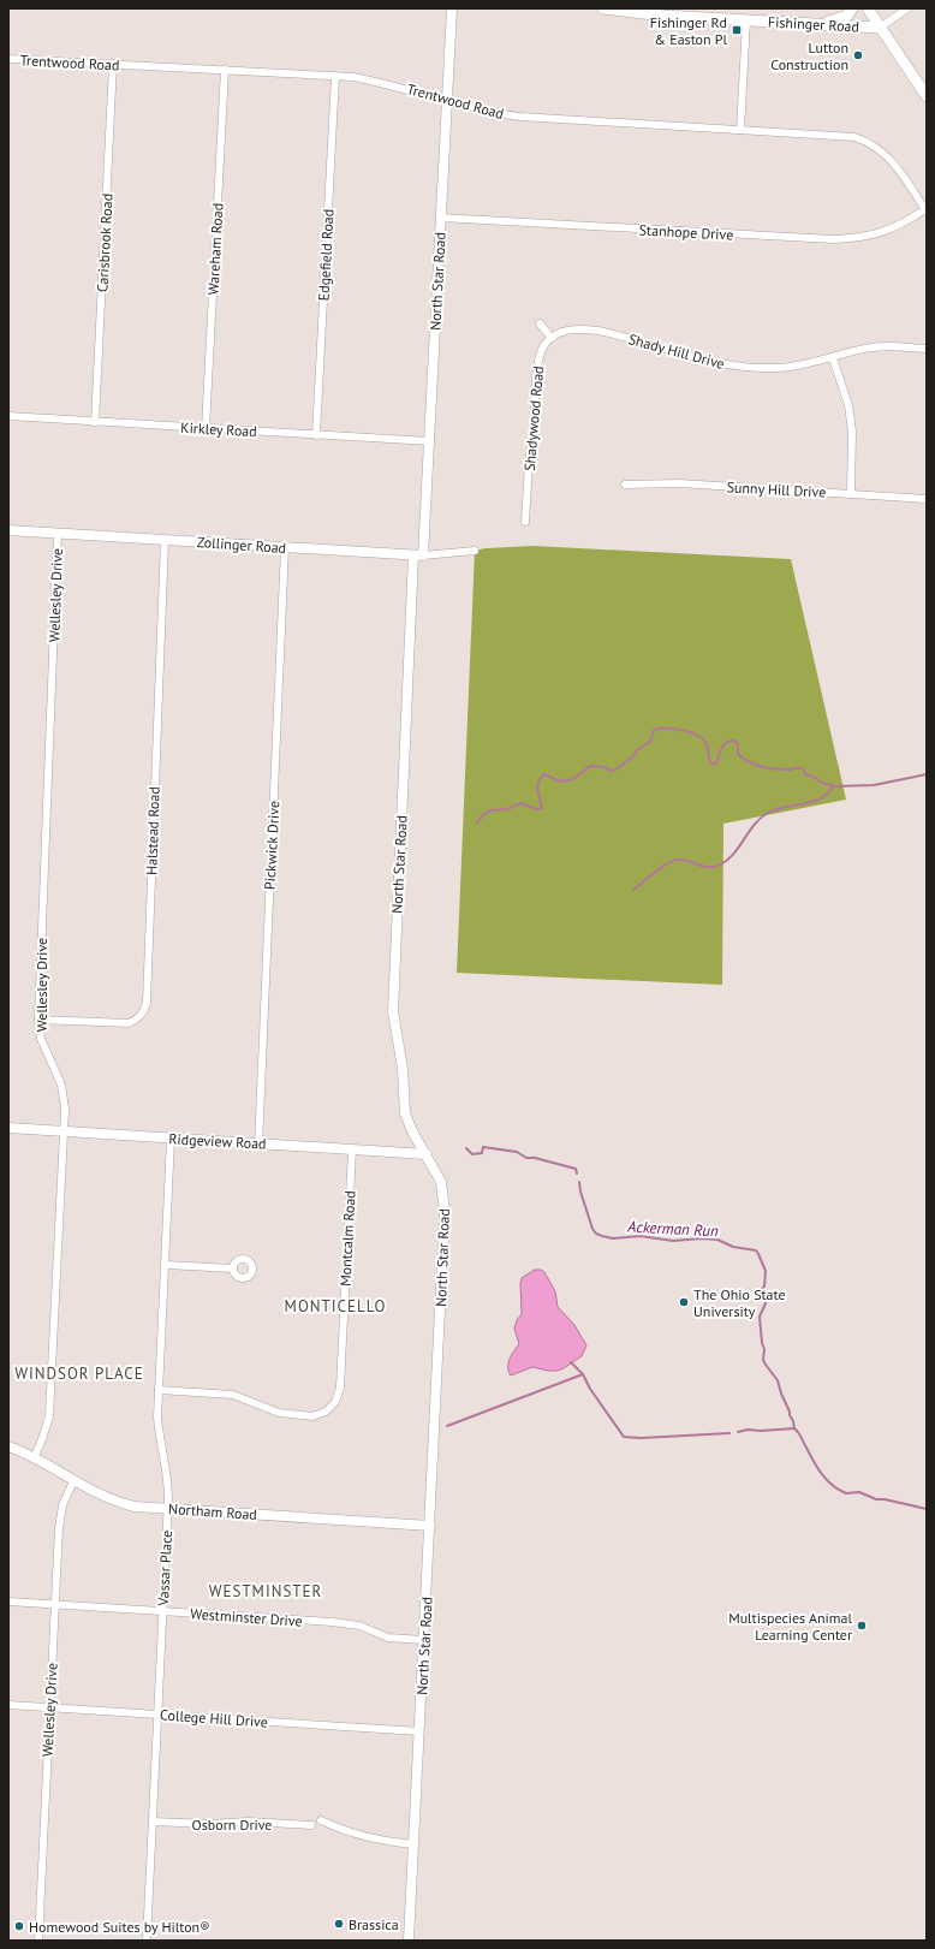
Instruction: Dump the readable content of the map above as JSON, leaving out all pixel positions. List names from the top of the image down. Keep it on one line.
{"streets":{"main road":["Fishinger Road"],"street":["Trentwood Road","Stanhope Drive","Carisbrook Road","Wareham Road","Edgefield Road","North Star Road","Shady Hill Drive","Shadywood Road","Kirkley Road","Sunny Hill Drive","Zollinger Road","Wellesley Drive","Halstead Road","Pickwick Drive","Ridgeview Road","Montcalm Road","Northam Road","Vassar Place","Westminster Drive","College Hill Drive","Osborn Drive"]},"crossings":[["Trentwood Road","Stanhope Drive"],["Trentwood Road","Carisbrook Road"],["Trentwood Road","Wareham Road"],["Trentwood Road","Edgefield Road"],["Trentwood Road","North Star Road"],["Stanhope Drive","North Star Road"],["Carisbrook Road","Kirkley Road"],["Wareham Road","Kirkley Road"],["Edgefield Road","Kirkley Road"],["North Star Road","Kirkley Road"],["North Star Road","Zollinger Road"],["North Star Road","Ridgeview Road"],["North Star Road","Northam Road"],["North Star Road","Westminster Drive"],["North Star Road","College Hill Drive"],["Shady Hill Drive","Shadywood Road"],["Zollinger Road","Wellesley Drive"],["Zollinger Road","Halstead Road"],["Zollinger Road","Pickwick Drive"],["Wellesley Drive","Halstead Road"],["Wellesley Drive","Ridgeview Road"],["Wellesley Drive","Northam Road"],["Wellesley Drive","Westminster Drive"],["Wellesley Drive","College Hill Drive"],["Pickwick Drive","Ridgeview Road"],["Ridgeview Road","Montcalm Road"],["Ridgeview Road","Vassar Place"],["Montcalm Road","Vassar Place"],["Northam Road","Vassar Place"],["Vassar Place","Westminster Drive"],["Vassar Place","College Hill Drive"],["Vassar Place","Osborn Drive"]],"districts":["MONTICELLO","WINDSOR PLACE","WESTMINSTER"],"water":["Ackerman Run"],"places":{"transit":["Fishinger Rd & Easton Pl"],"other":["Lutton Construction","The Ohio State University","Multispecies Animal Learning Center","Brassica","Homewood Suites by Hilton®"]}}
